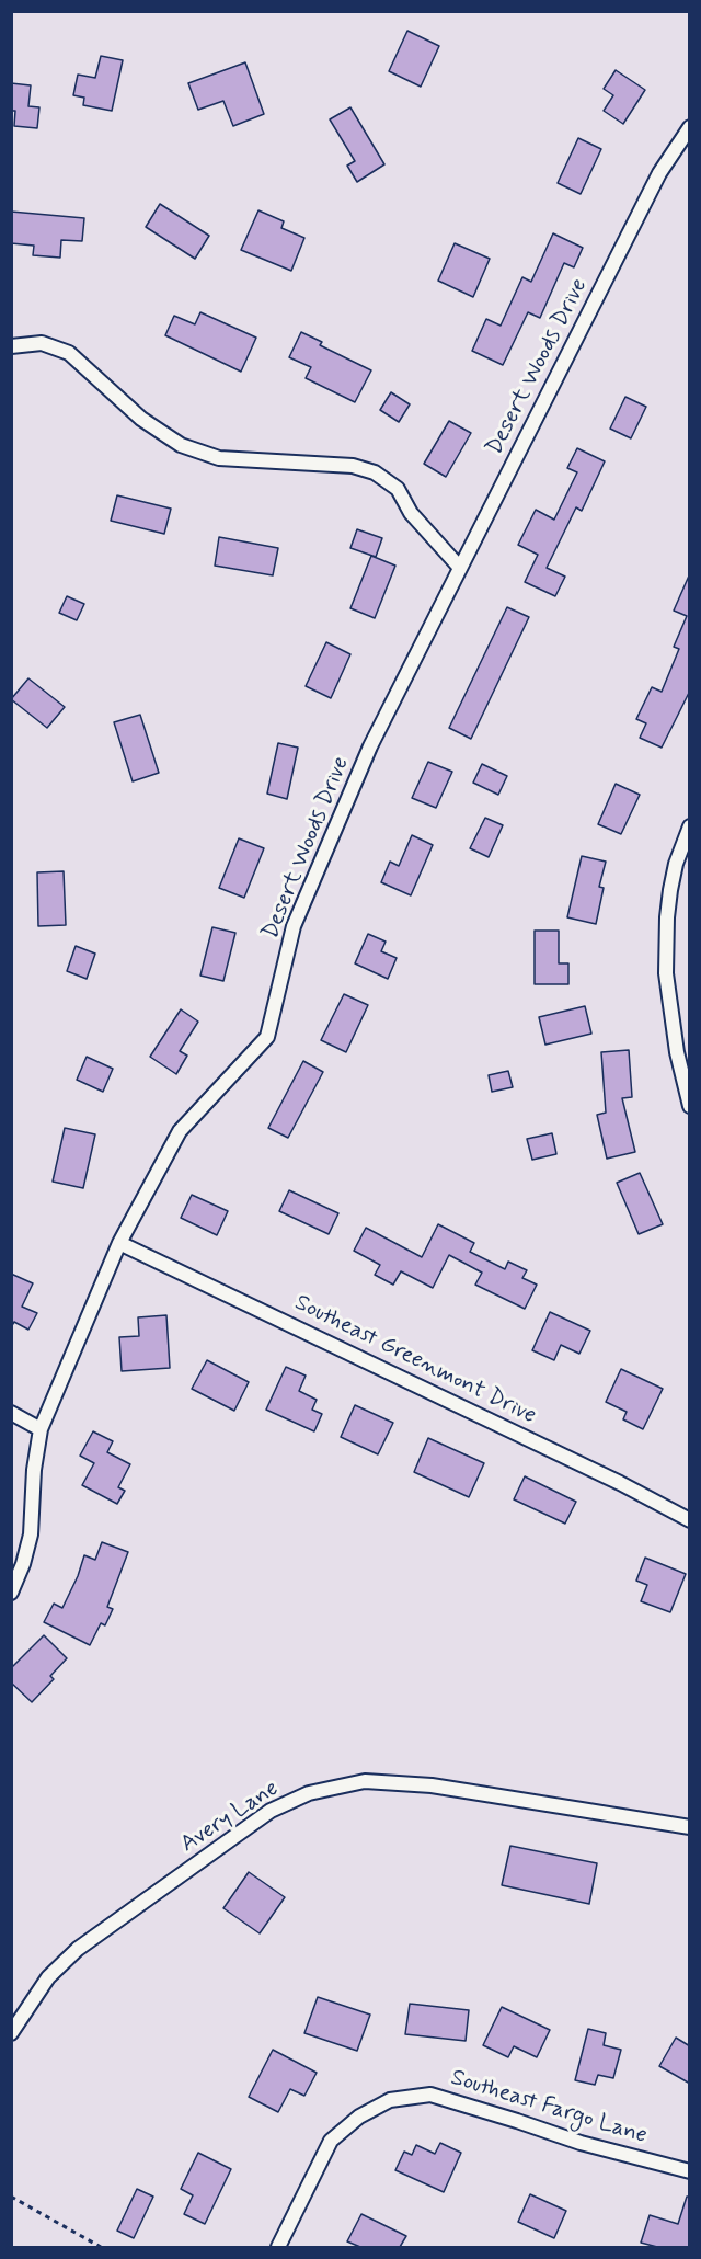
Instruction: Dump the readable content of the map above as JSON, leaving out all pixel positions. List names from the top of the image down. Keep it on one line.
{"streets":{"street":["Desert Woods Drive","Southeast Greenmont Drive","Avery Lane","Southeast Fargo Lane"]},"crossings":[["Desert Woods Drive","Southeast Greenmont Drive"]]}
